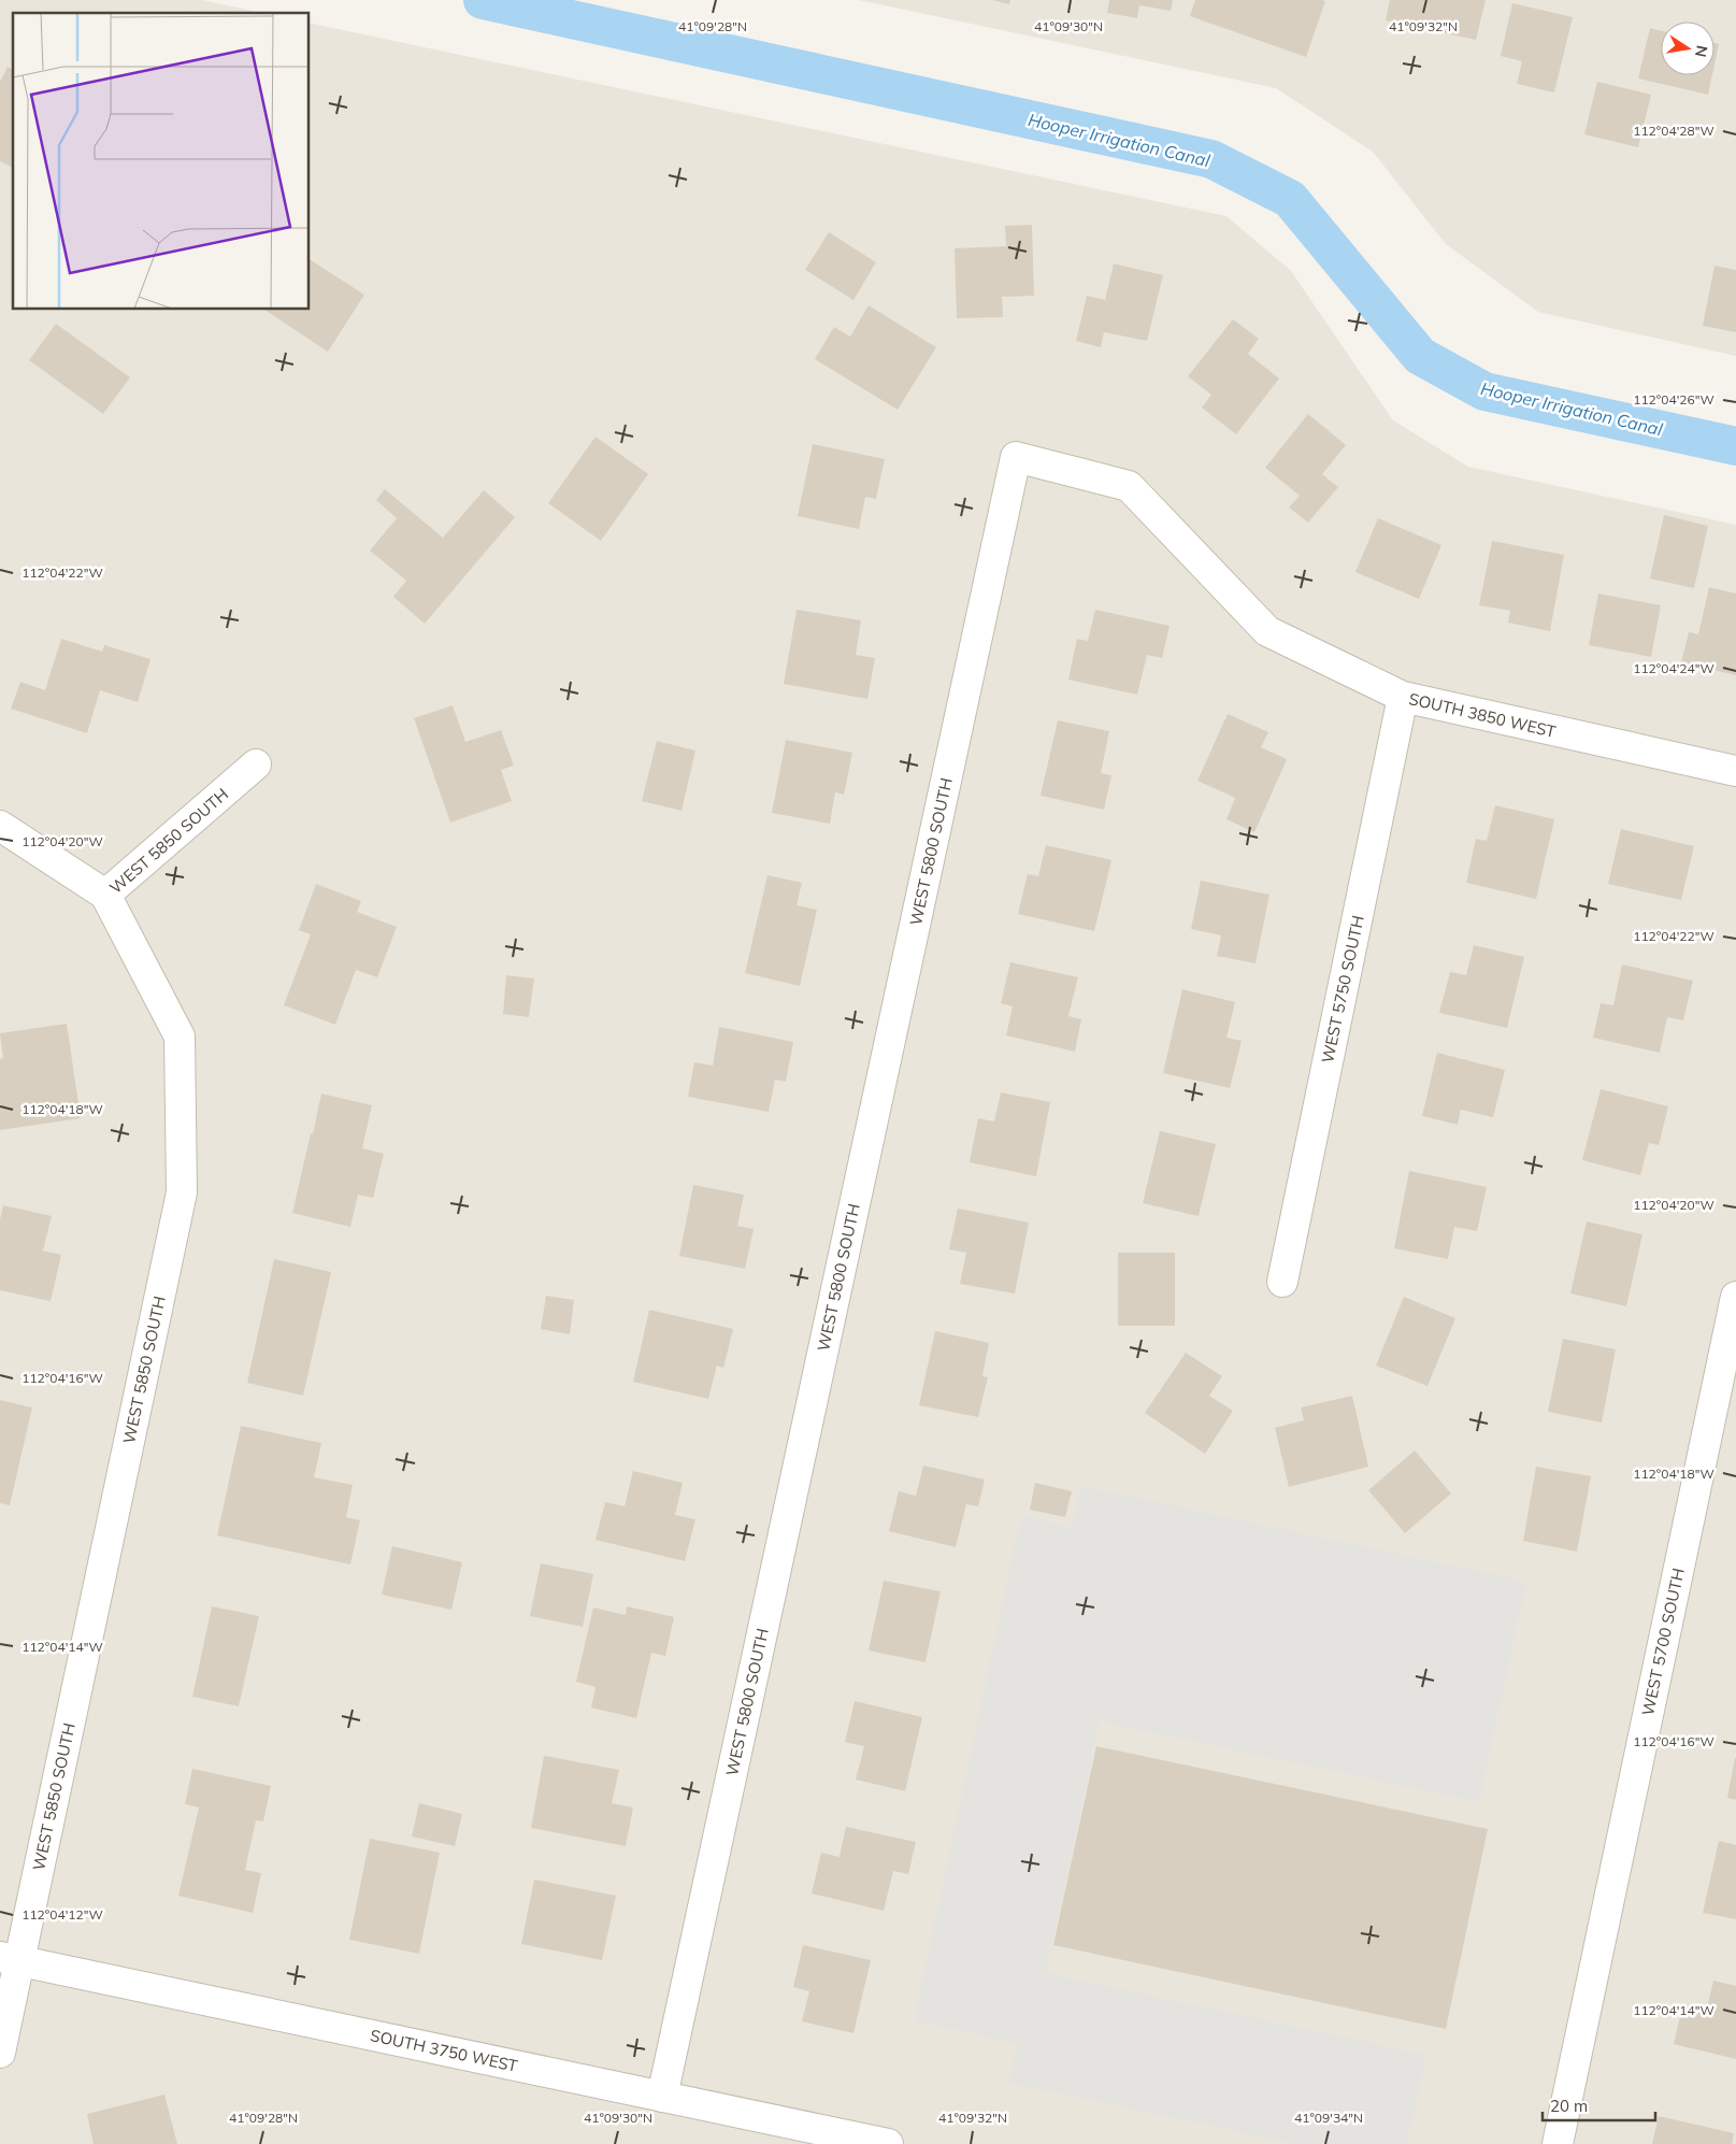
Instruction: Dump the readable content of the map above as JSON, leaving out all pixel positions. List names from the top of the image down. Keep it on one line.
{"streets":{"street":["SOUTH 3850 WEST","WEST 5850 SOUTH","WEST 5800 SOUTH","WEST 5750 SOUTH","WEST 5700 SOUTH","SOUTH 3750 WEST"]},"crossings":[["SOUTH 3850 WEST","WEST 5800 SOUTH"],["SOUTH 3850 WEST","WEST 5750 SOUTH"],["WEST 5850 SOUTH","SOUTH 3750 WEST"],["WEST 5800 SOUTH","SOUTH 3750 WEST"]],"water":["Hooper Irrigation Canal"],"scale_bar":"20 m","north":"right","coordinates":["41°09'28\"N","41°09'30\"N","41°09'32\"N","112°04'28\"W","112°04'26\"W","112°04'22\"W","112°04'24\"W","112°04'20\"W","112°04'18\"W","112°04'16\"W","112°04'14\"W","112°04'12\"W","41°09'34\"N"]}
